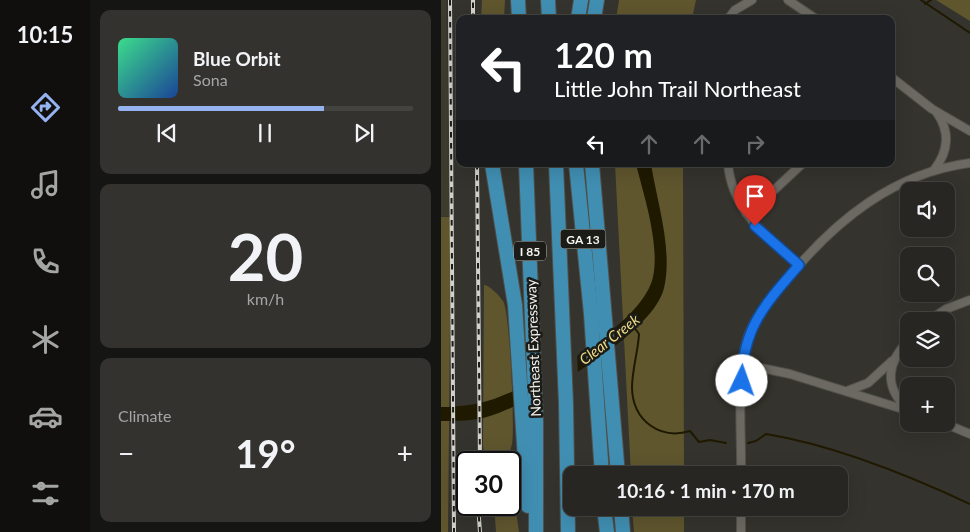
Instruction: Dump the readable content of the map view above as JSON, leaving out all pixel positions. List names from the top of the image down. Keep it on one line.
{"streets":{"highway":["GA 13","I 85","Northeast Expressway"]},"water":["Clear Creek"],"page":{"tabs":"10:15","turn":["120 m","Little John Trail Northeast"],"song":["Blue Orbit","Sona"],"map_buttons":"+","tile":[["20","km/h"],"Climate"],"heat":["−","19°","+"],"limit":"30","trip":"10:16 · 1 min · 170 m"}}
